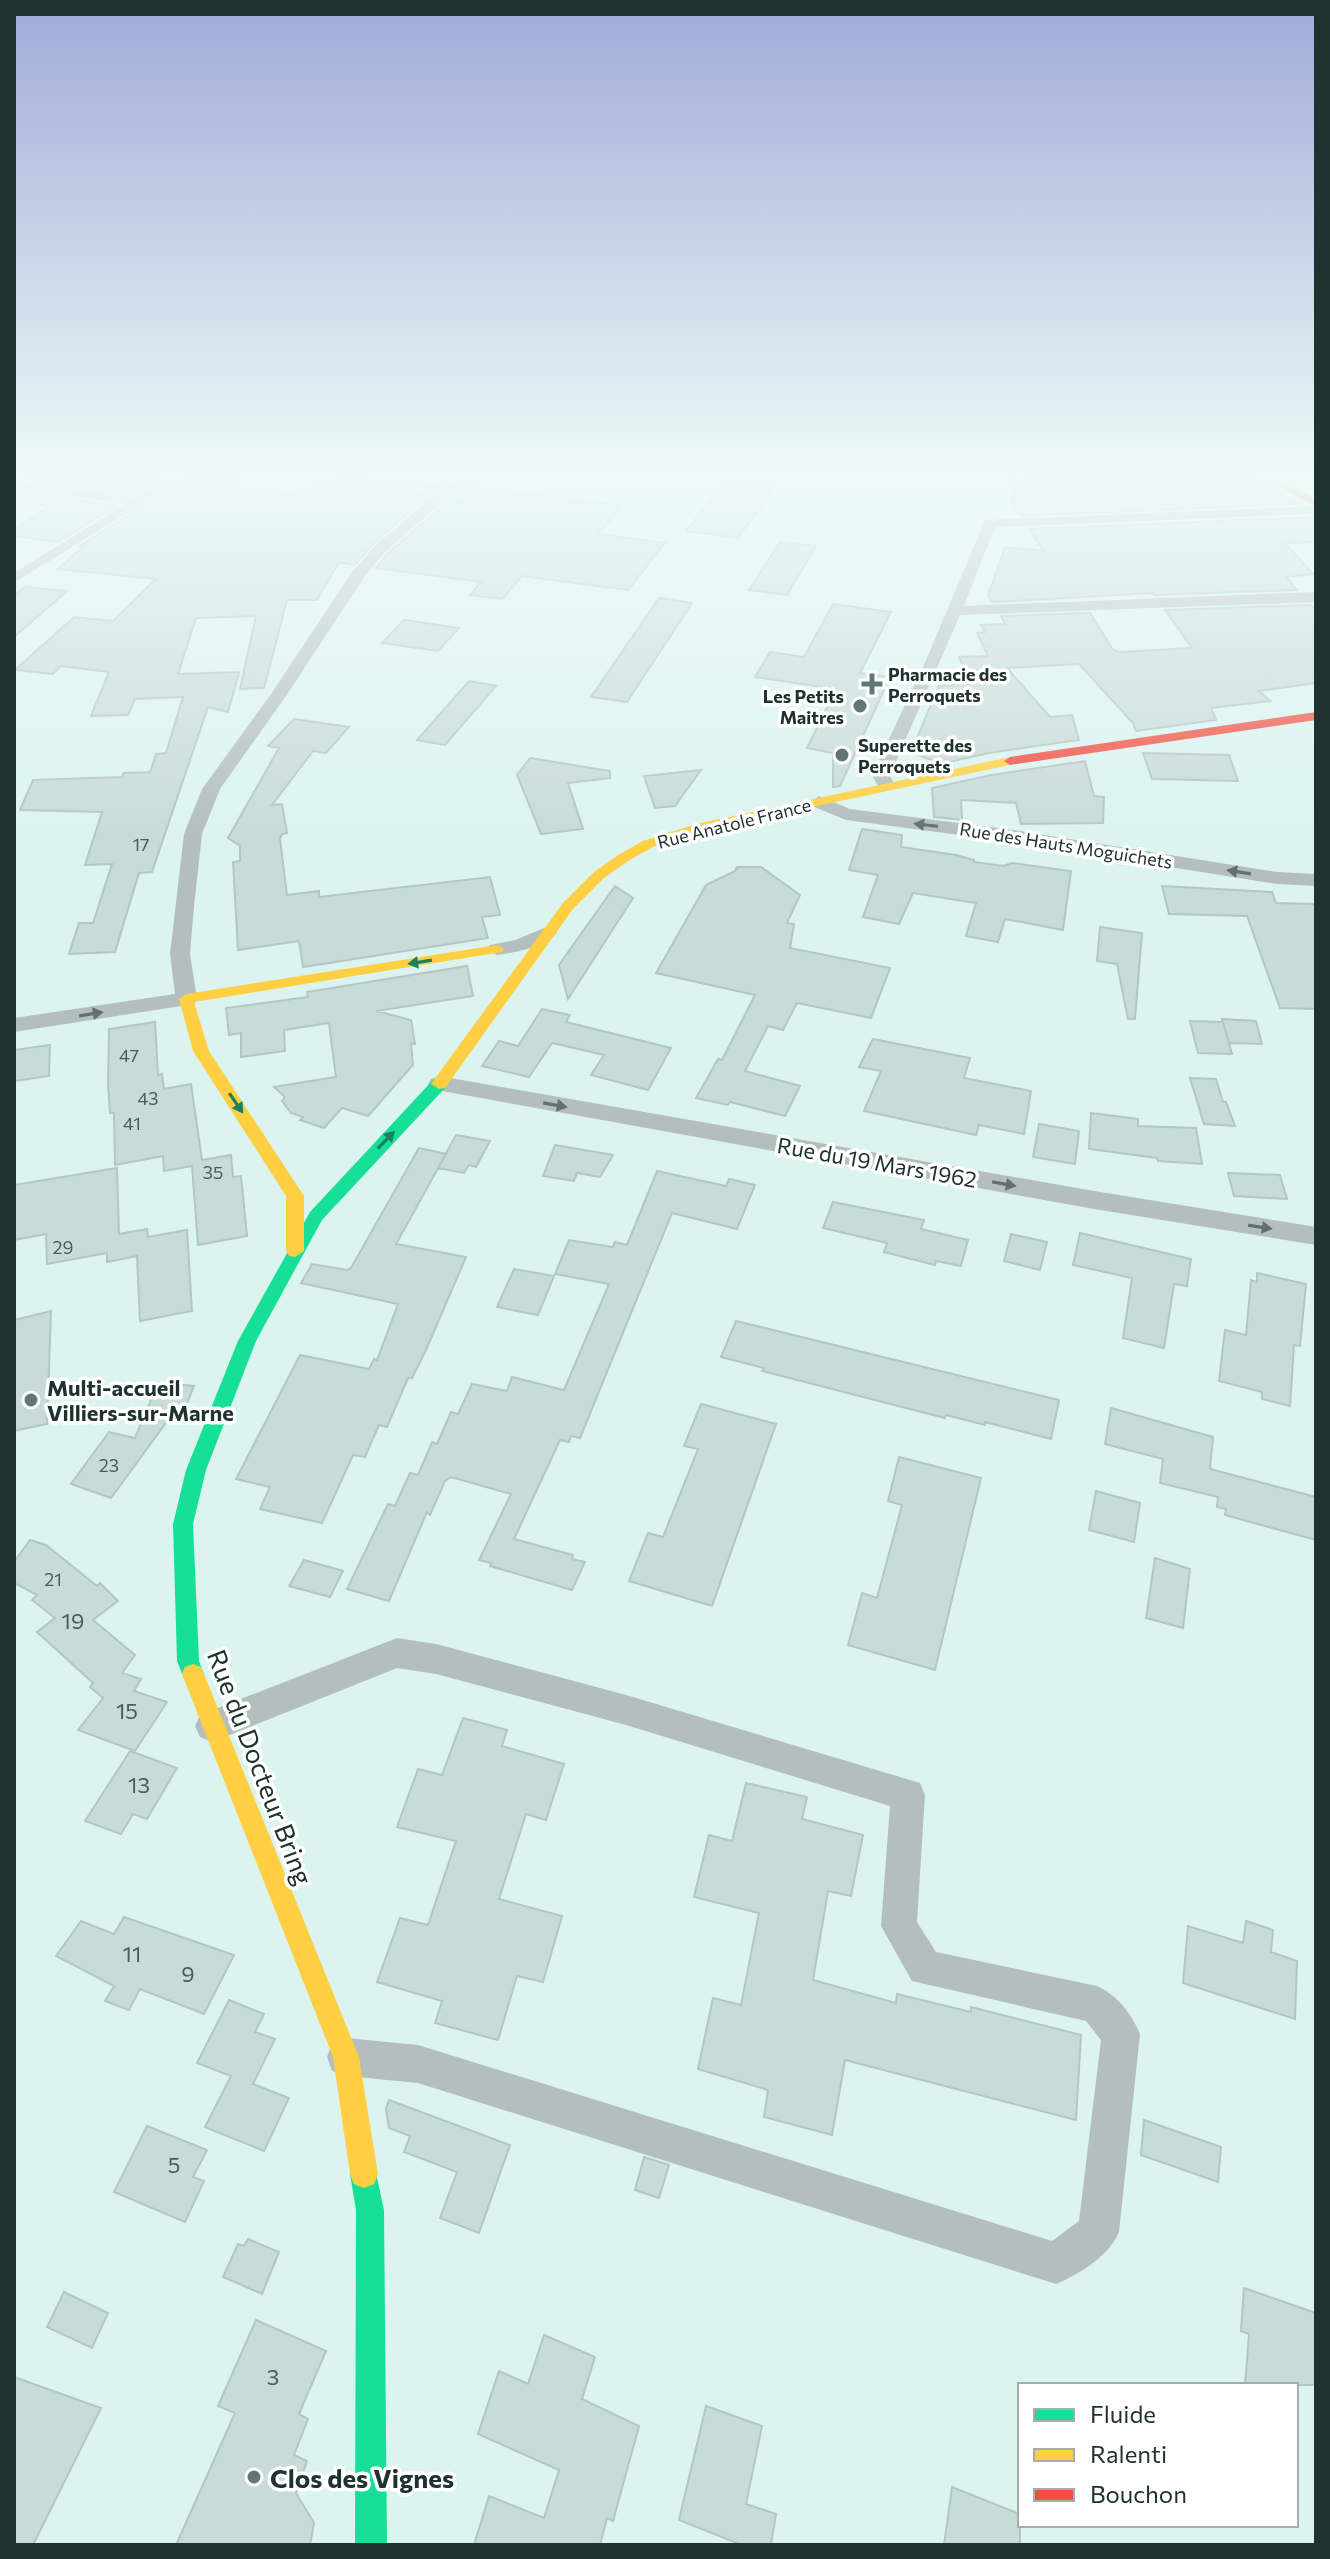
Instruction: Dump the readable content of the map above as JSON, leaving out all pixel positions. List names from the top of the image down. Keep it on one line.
{"streets":{"street":["Rue Anatole France","Rue des Hauts Moguichets","Rue du 19 Mars 1962","Rue du Docteur Bring"]},"crossings":[["Rue Anatole France","Rue des Hauts Moguichets"],["Rue Anatole France","Rue du Docteur Bring"]],"one_way":["Rue des Hauts Moguichets","Rue du 19 Mars 1962"],"places":{"health":["Pharmacie des Perroquets"],"other":["Les Petits Maitres","Superette des Perroquets","Multi-accueil Villiers-sur-Marne","Clos des Vignes"]},"house_numbers":["17","47","43","41","35","29","23","21","19","15","13","11","9","5","3"],"legend":["Fluide","Ralenti","Bouchon"]}
